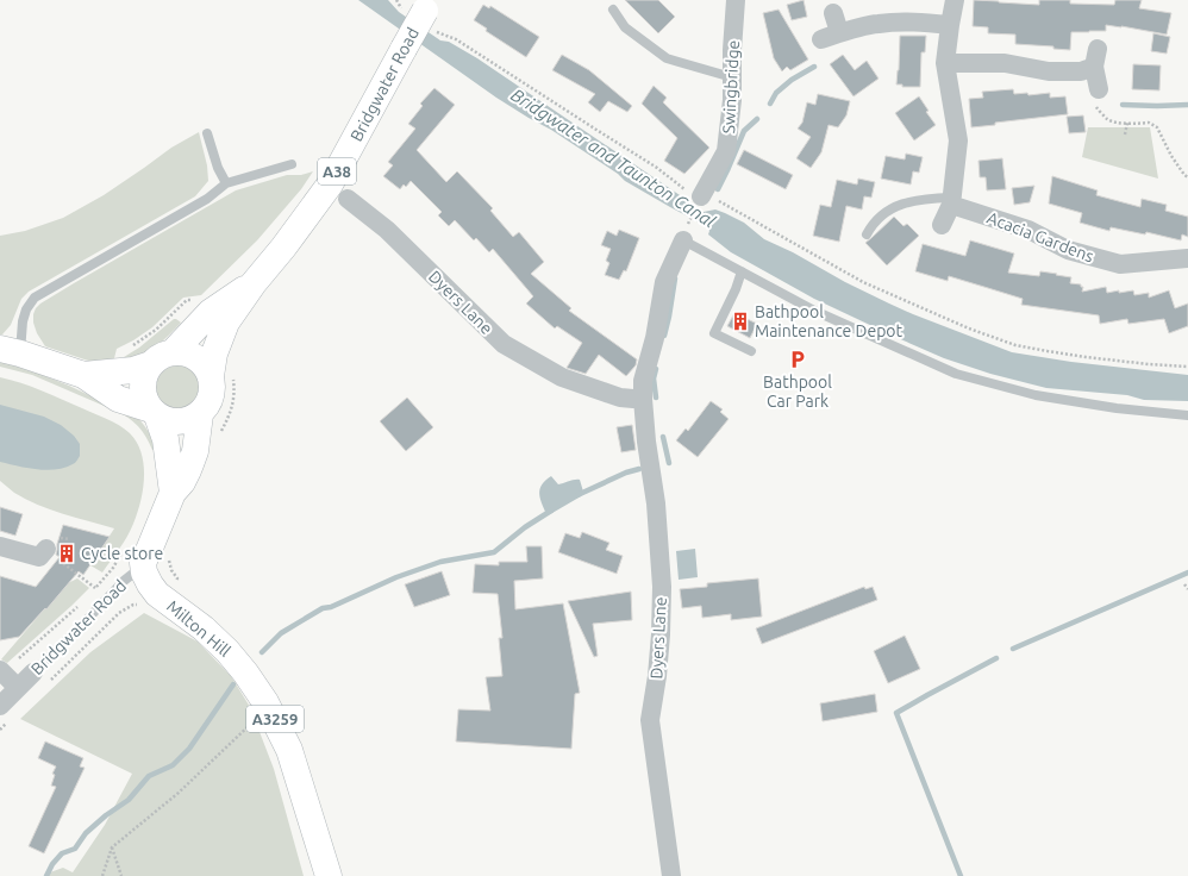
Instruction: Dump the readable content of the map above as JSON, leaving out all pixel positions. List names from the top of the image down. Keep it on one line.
{"streets":{"main road":["Bridgwater Road","A38","Milton Hill","A3259"],"street":["Swingbridge","Acacia Gardens","Dyers Lane"]},"crossings":[["Bridgwater Road","A38"],["Bridgwater Road","Milton Hill"]],"water":["Bridgwater and Taunton Canal"],"places":{"building":["Bathpool Maintenance Depot","Cycle store"],"parking":["Bathpool Car Park"]}}
